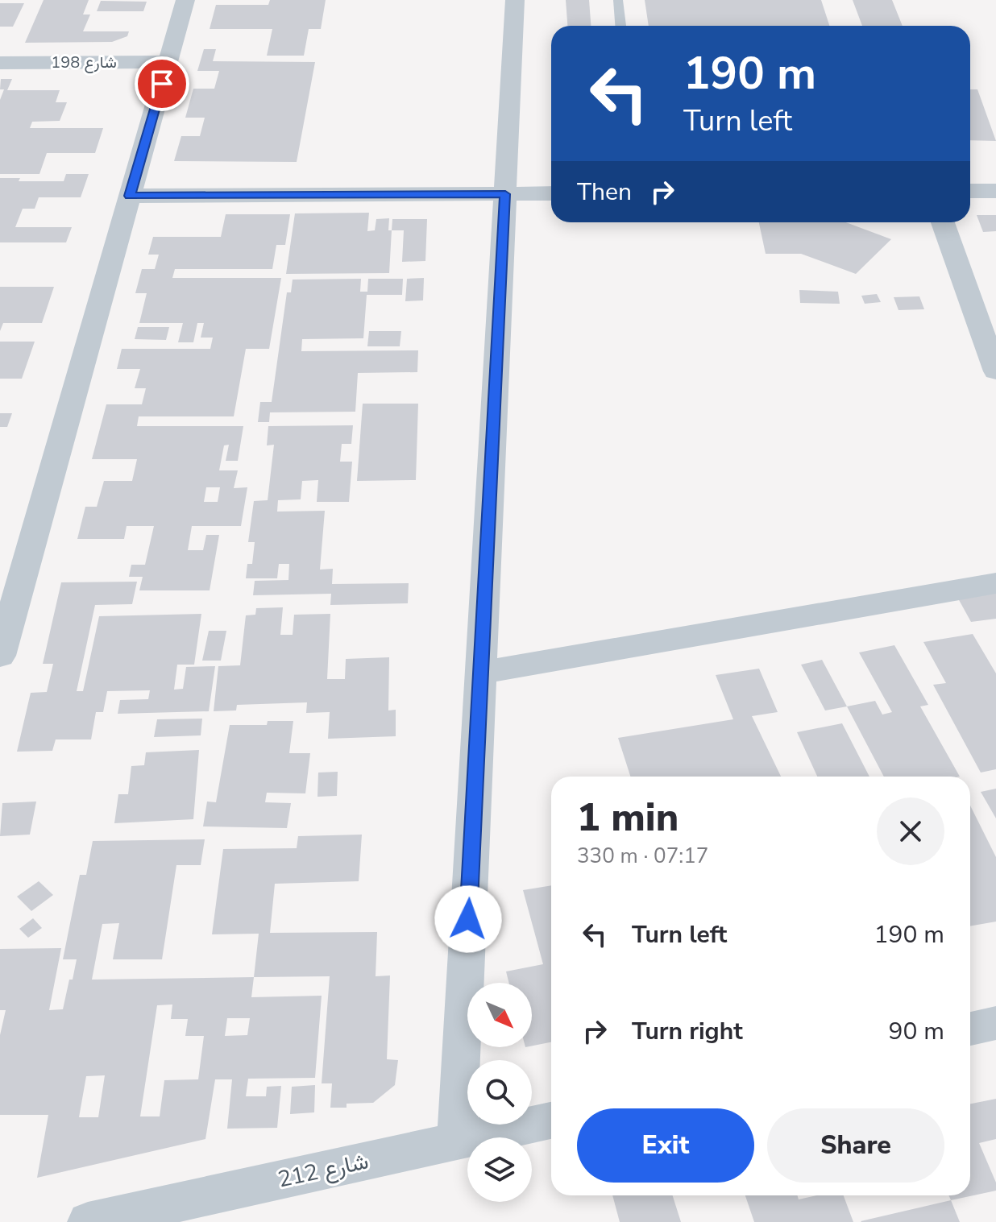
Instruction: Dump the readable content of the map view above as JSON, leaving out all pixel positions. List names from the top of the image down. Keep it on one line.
{"streets":{"street":["شارع 198","212 شارع"]},"north":"bottom right","page":{"turn":["190 m","Turn left"],"then":"Then","heading":["1 min","330 m · 07:17"],"list":[{"name":"Turn left","value":"190 m"},{"name":"Turn right","value":"90 m"}],"buttons":["Exit","Share"]}}
